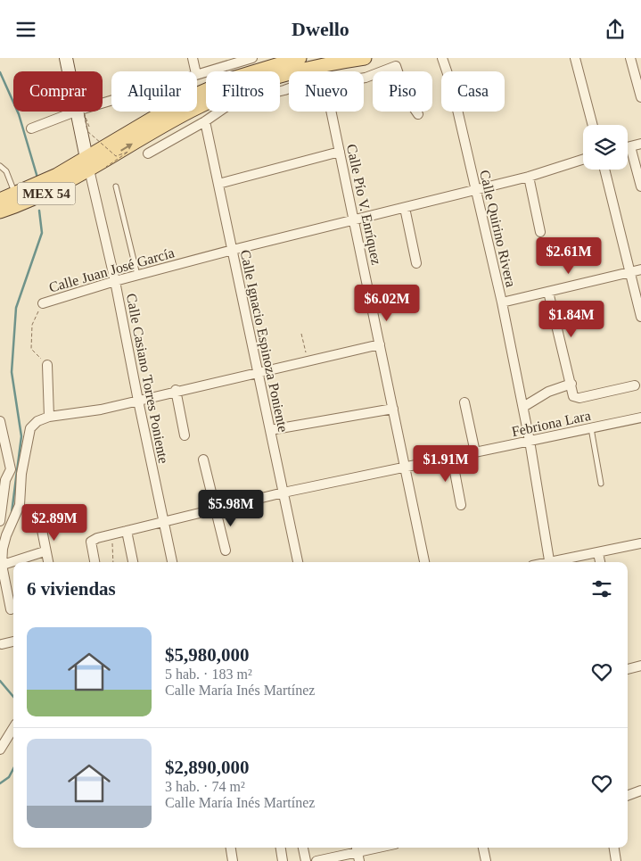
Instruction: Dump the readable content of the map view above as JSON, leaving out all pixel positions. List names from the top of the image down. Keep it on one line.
{"streets":{"main road":["MEX 54"],"street":["Calle Pío V. Enríquez","Calle Quirino Rivera","Calle Juan José García","Calle Ignacio Espinoza Poniente","Calle Casiano Torres Poniente","Febriona Lara"]},"crossings":[["MEX 54","Calle Casiano Torres Poniente"],["Calle Pío V. Enríquez","Calle Juan José García"],["Calle Pío V. Enríquez","Febriona Lara"],["Calle Quirino Rivera","Calle Juan José García"],["Calle Quirino Rivera","Febriona Lara"],["Calle Juan José García","Calle Ignacio Espinoza Poniente"],["Calle Juan José García","Calle Casiano Torres Poniente"],["Calle Ignacio Espinoza Poniente","Febriona Lara"],["Calle Casiano Torres Poniente","Febriona Lara"]],"page":{"header":"Dwello","chip":["Comprar","Alquilar","Filtros","Nuevo","Piso","Casa"],"price":["$2.61M","$6.02M","$1.84M","$1.91M","$5.98M","$2.89M"],"heading":"6 viviendas","list":[{"name":"$5,980,000","note":"5 hab. · 183 m² · Calle María Inés Martínez"},{"name":"$2,890,000","note":"3 hab. · 74 m² · Calle María Inés Martínez"}]}}
